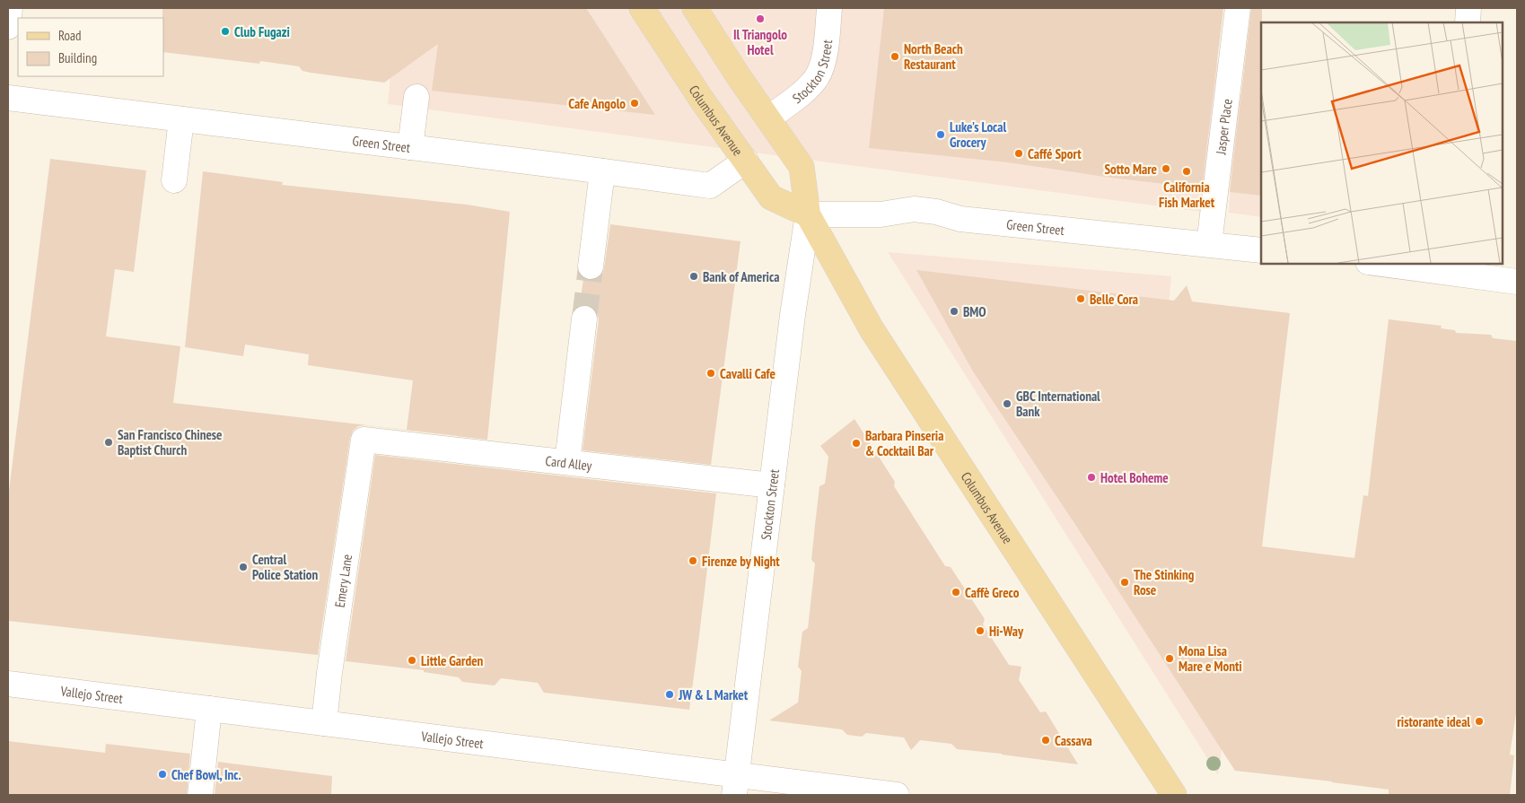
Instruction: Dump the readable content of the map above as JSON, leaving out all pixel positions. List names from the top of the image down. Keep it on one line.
{"streets":{"main road":["Columbus Avenue"],"street":["Stockton Street","Jasper Place","Green Street","Card Alley","Emery Lane","Vallejo Street"]},"crossings":[["Stockton Street","Columbus Avenue"],["Stockton Street","Green Street"],["Stockton Street","Card Alley"],["Stockton Street","Vallejo Street"],["Columbus Avenue","Green Street"],["Jasper Place","Green Street"],["Card Alley","Emery Lane"],["Emery Lane","Vallejo Street"]],"places":["Il Triangolo Hotel","Club Fugazi","North Beach Restaurant","Cafe Angolo","Luke's Local Grocery","Caffé Sport","Sotto Mare","California Fish Market","Bank of America","Belle Cora","BMO","Cavalli Cafe","GBC International Bank","San Francisco Chinese Baptist Church","Barbara Pinseria & Cocktail Bar","Hotel Boheme","Firenze by Night","Central Police Station","The Stinking Rose","Caffè Greco","Hi-Way","Mona Lisa Mare e Monti","Little Garden","JW & L Market","ristorante ideal","Cassava","Chef Bowl, Inc."],"legend":["Road","Building"]}
